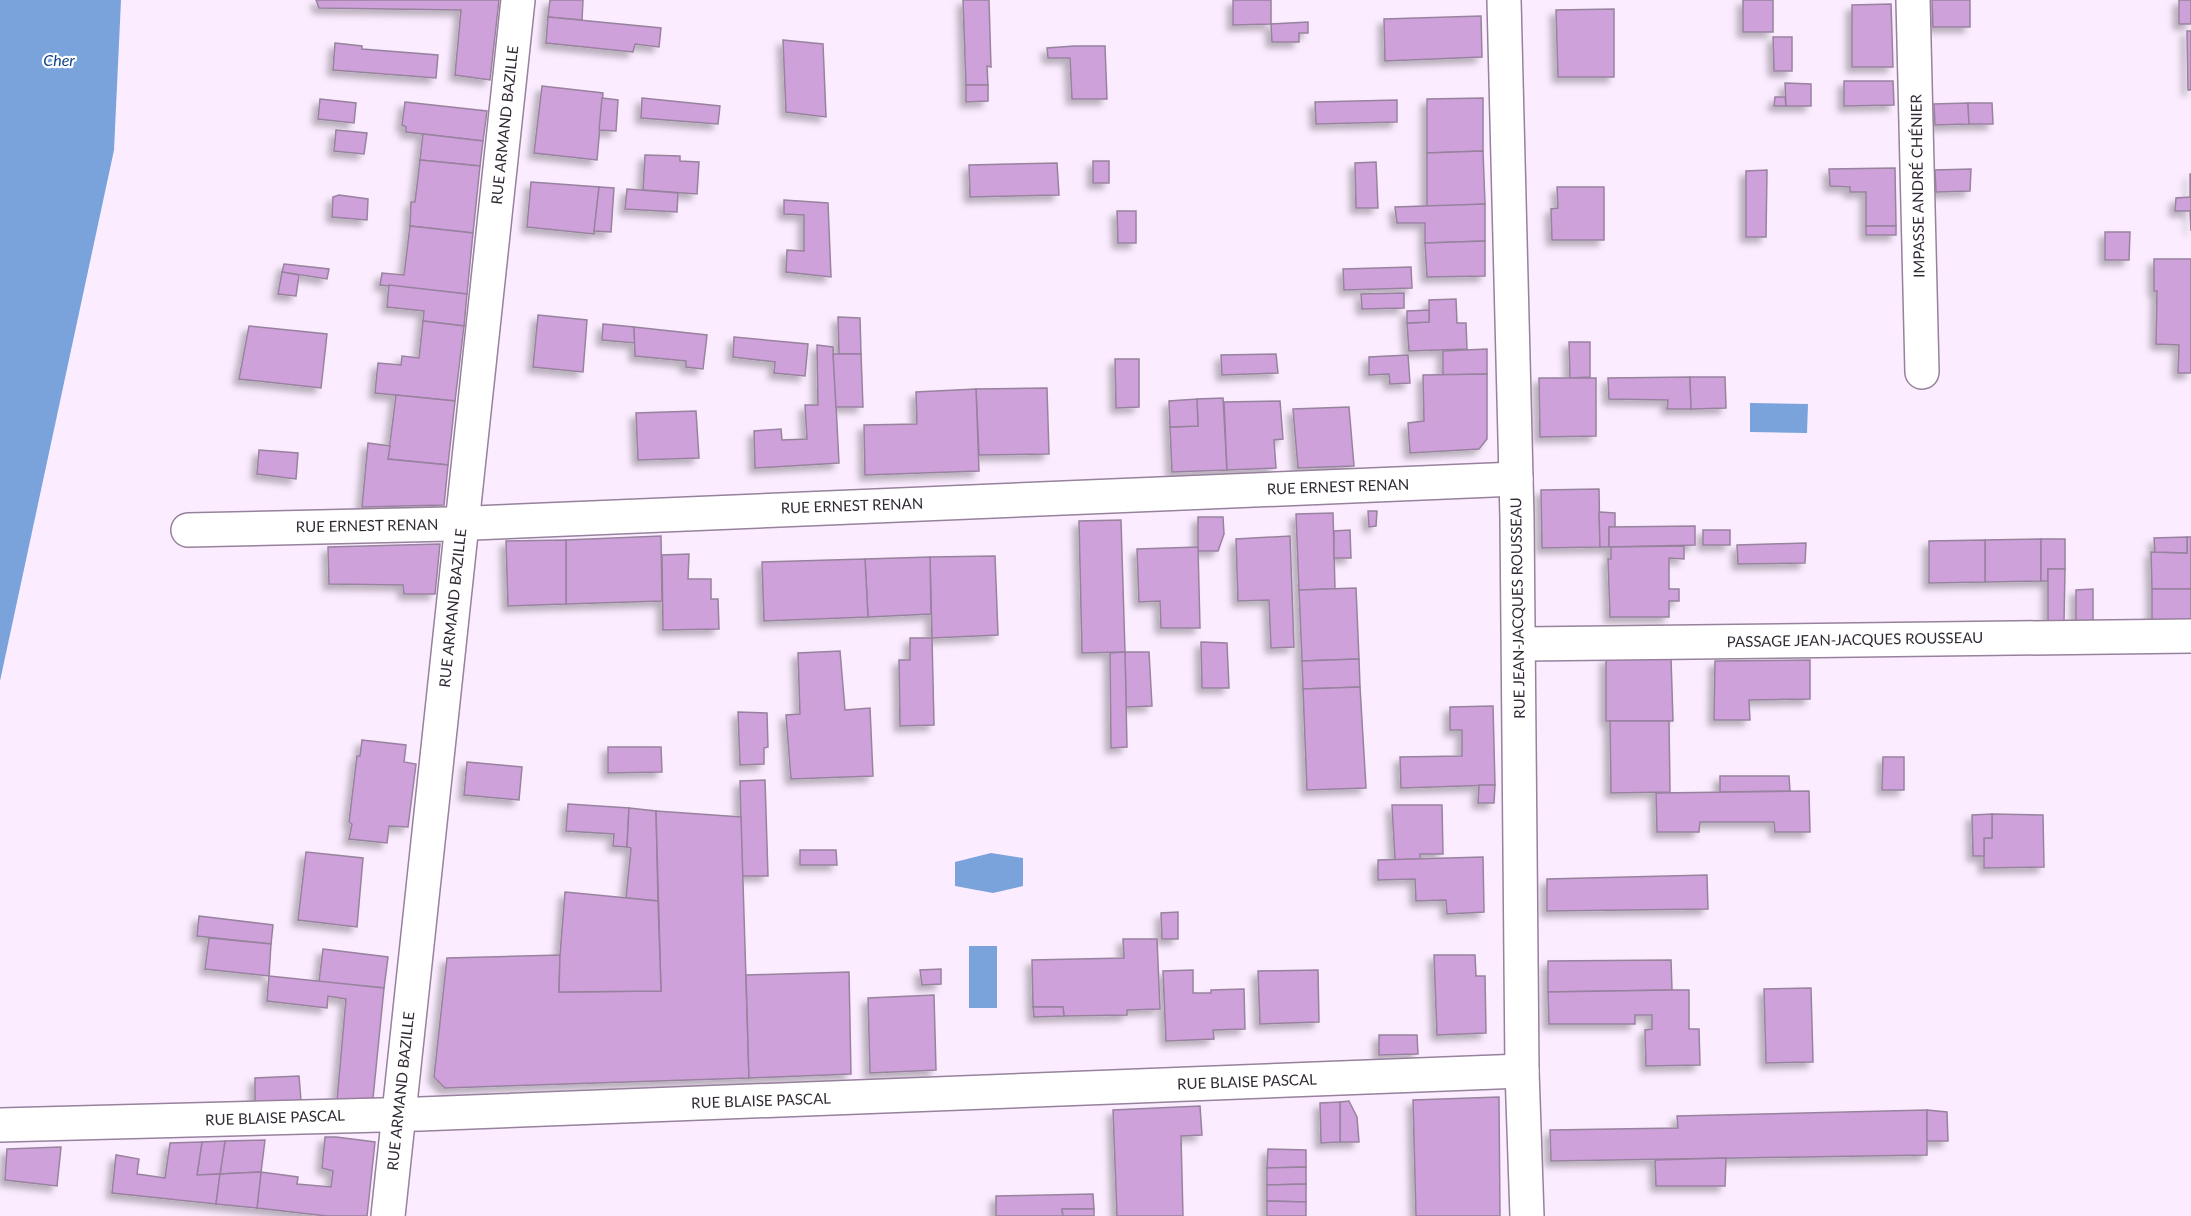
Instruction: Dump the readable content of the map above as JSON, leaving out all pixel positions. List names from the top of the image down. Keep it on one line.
{"streets":{"street":["RUE ARMAND BAZILLE","IMPASSE ANDRÉ CHÉNIER","RUE ERNEST RENAN","RUE JEAN-JACQUES ROUSSEAU","PASSAGE JEAN-JACQUES ROUSSEAU","RUE BLAISE PASCAL"]},"crossings":[["RUE ARMAND BAZILLE","RUE ERNEST RENAN"],["RUE ARMAND BAZILLE","RUE BLAISE PASCAL"],["RUE ERNEST RENAN","RUE JEAN-JACQUES ROUSSEAU"],["RUE JEAN-JACQUES ROUSSEAU","PASSAGE JEAN-JACQUES ROUSSEAU"],["RUE JEAN-JACQUES ROUSSEAU","RUE BLAISE PASCAL"]],"water":["Cher"]}
